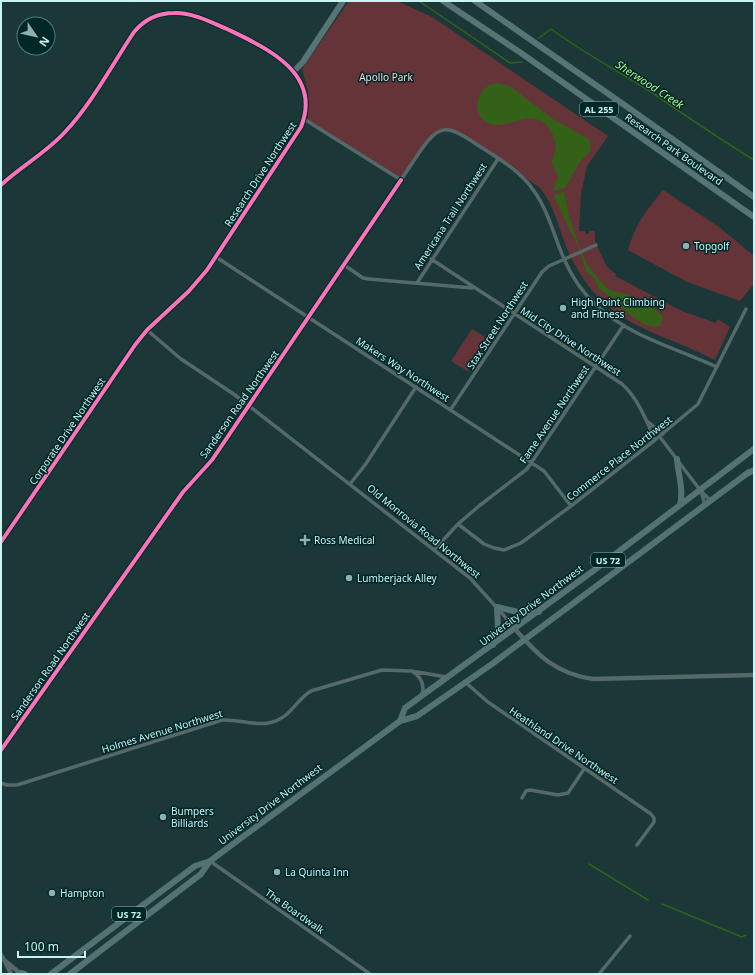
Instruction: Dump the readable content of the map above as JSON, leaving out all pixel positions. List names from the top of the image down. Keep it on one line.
{"streets":{"highway":["AL 255","Research Park Boulevard","US 72","University Drive Northwest"],"street":["Research Drive Northwest","Americana Trail Northwest","Stax Street Northwest","Mid City Drive Northwest","Makers Way Northwest","Sanderson Road Northwest","Fame Avenue Northwest","Corporate Drive Northwest","Commerce Place Northwest","Old Monrovia Road Northwest","Holmes Avenue Northwest","Heathland Drive Northwest","The Boardwalk"]},"crossings":[["Research Drive Northwest","Makers Way Northwest"],["Research Drive Northwest","Corporate Drive Northwest"],["Research Drive Northwest","Old Monrovia Road Northwest"],["Americana Trail Northwest","Mid City Drive Northwest"],["Americana Trail Northwest","Sanderson Road Northwest"],["Stax Street Northwest","Mid City Drive Northwest"],["Stax Street Northwest","Makers Way Northwest"],["Stax Street Northwest","Sanderson Road Northwest"],["Mid City Drive Northwest","Sanderson Road Northwest"],["Mid City Drive Northwest","Fame Avenue Northwest"],["Mid City Drive Northwest","Commerce Place Northwest"],["Mid City Drive Northwest","University Drive Northwest"],["Makers Way Northwest","Sanderson Road Northwest"],["Makers Way Northwest","Fame Avenue Northwest"],["Makers Way Northwest","Commerce Place Northwest"],["Sanderson Road Northwest","Fame Avenue Northwest"],["Sanderson Road Northwest","Commerce Place Northwest"],["Sanderson Road Northwest","Old Monrovia Road Northwest"],["Fame Avenue Northwest","Commerce Place Northwest"],["Fame Avenue Northwest","Old Monrovia Road Northwest"],["Corporate Drive Northwest","Old Monrovia Road Northwest"],["Old Monrovia Road Northwest","University Drive Northwest"],["University Drive Northwest","Holmes Avenue Northwest"],["University Drive Northwest","Heathland Drive Northwest"],["University Drive Northwest","The Boardwalk"]],"water":["Sherwood Creek"],"parks":["Apollo Park"],"places":{"other":["Topgolf","High Point Climbing and Fitness","Lumberjack Alley","Bumpers Billiards","La Quinta Inn","Hampton"],"health":["Ross Medical"]},"scale_bar":"100 m","north":"bottom right"}
